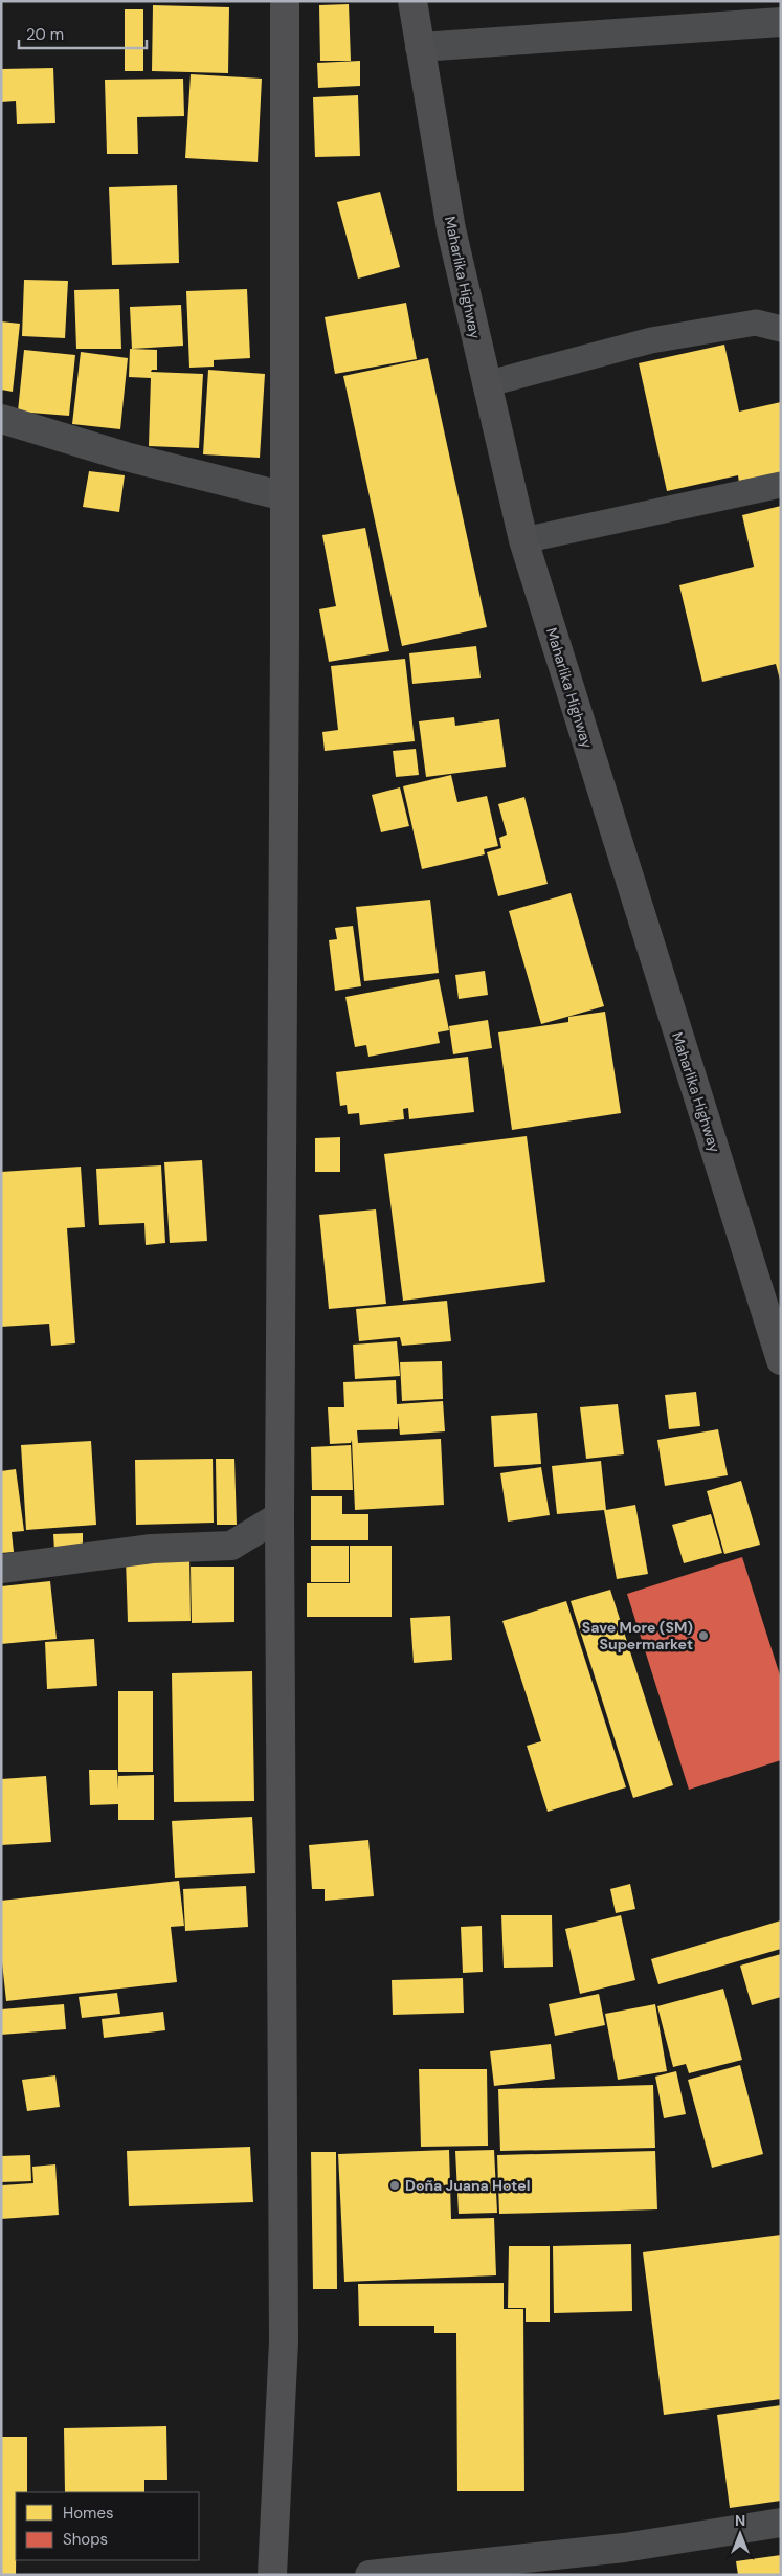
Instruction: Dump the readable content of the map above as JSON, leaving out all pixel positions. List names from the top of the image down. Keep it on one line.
{"streets":{"main road":["Maharlika Highway"]},"places":["Save More (SM) Supermarket","Doña Juana Hotel"],"legend":["Homes","Shops"],"scale_bar":"20 m","north":"top"}
